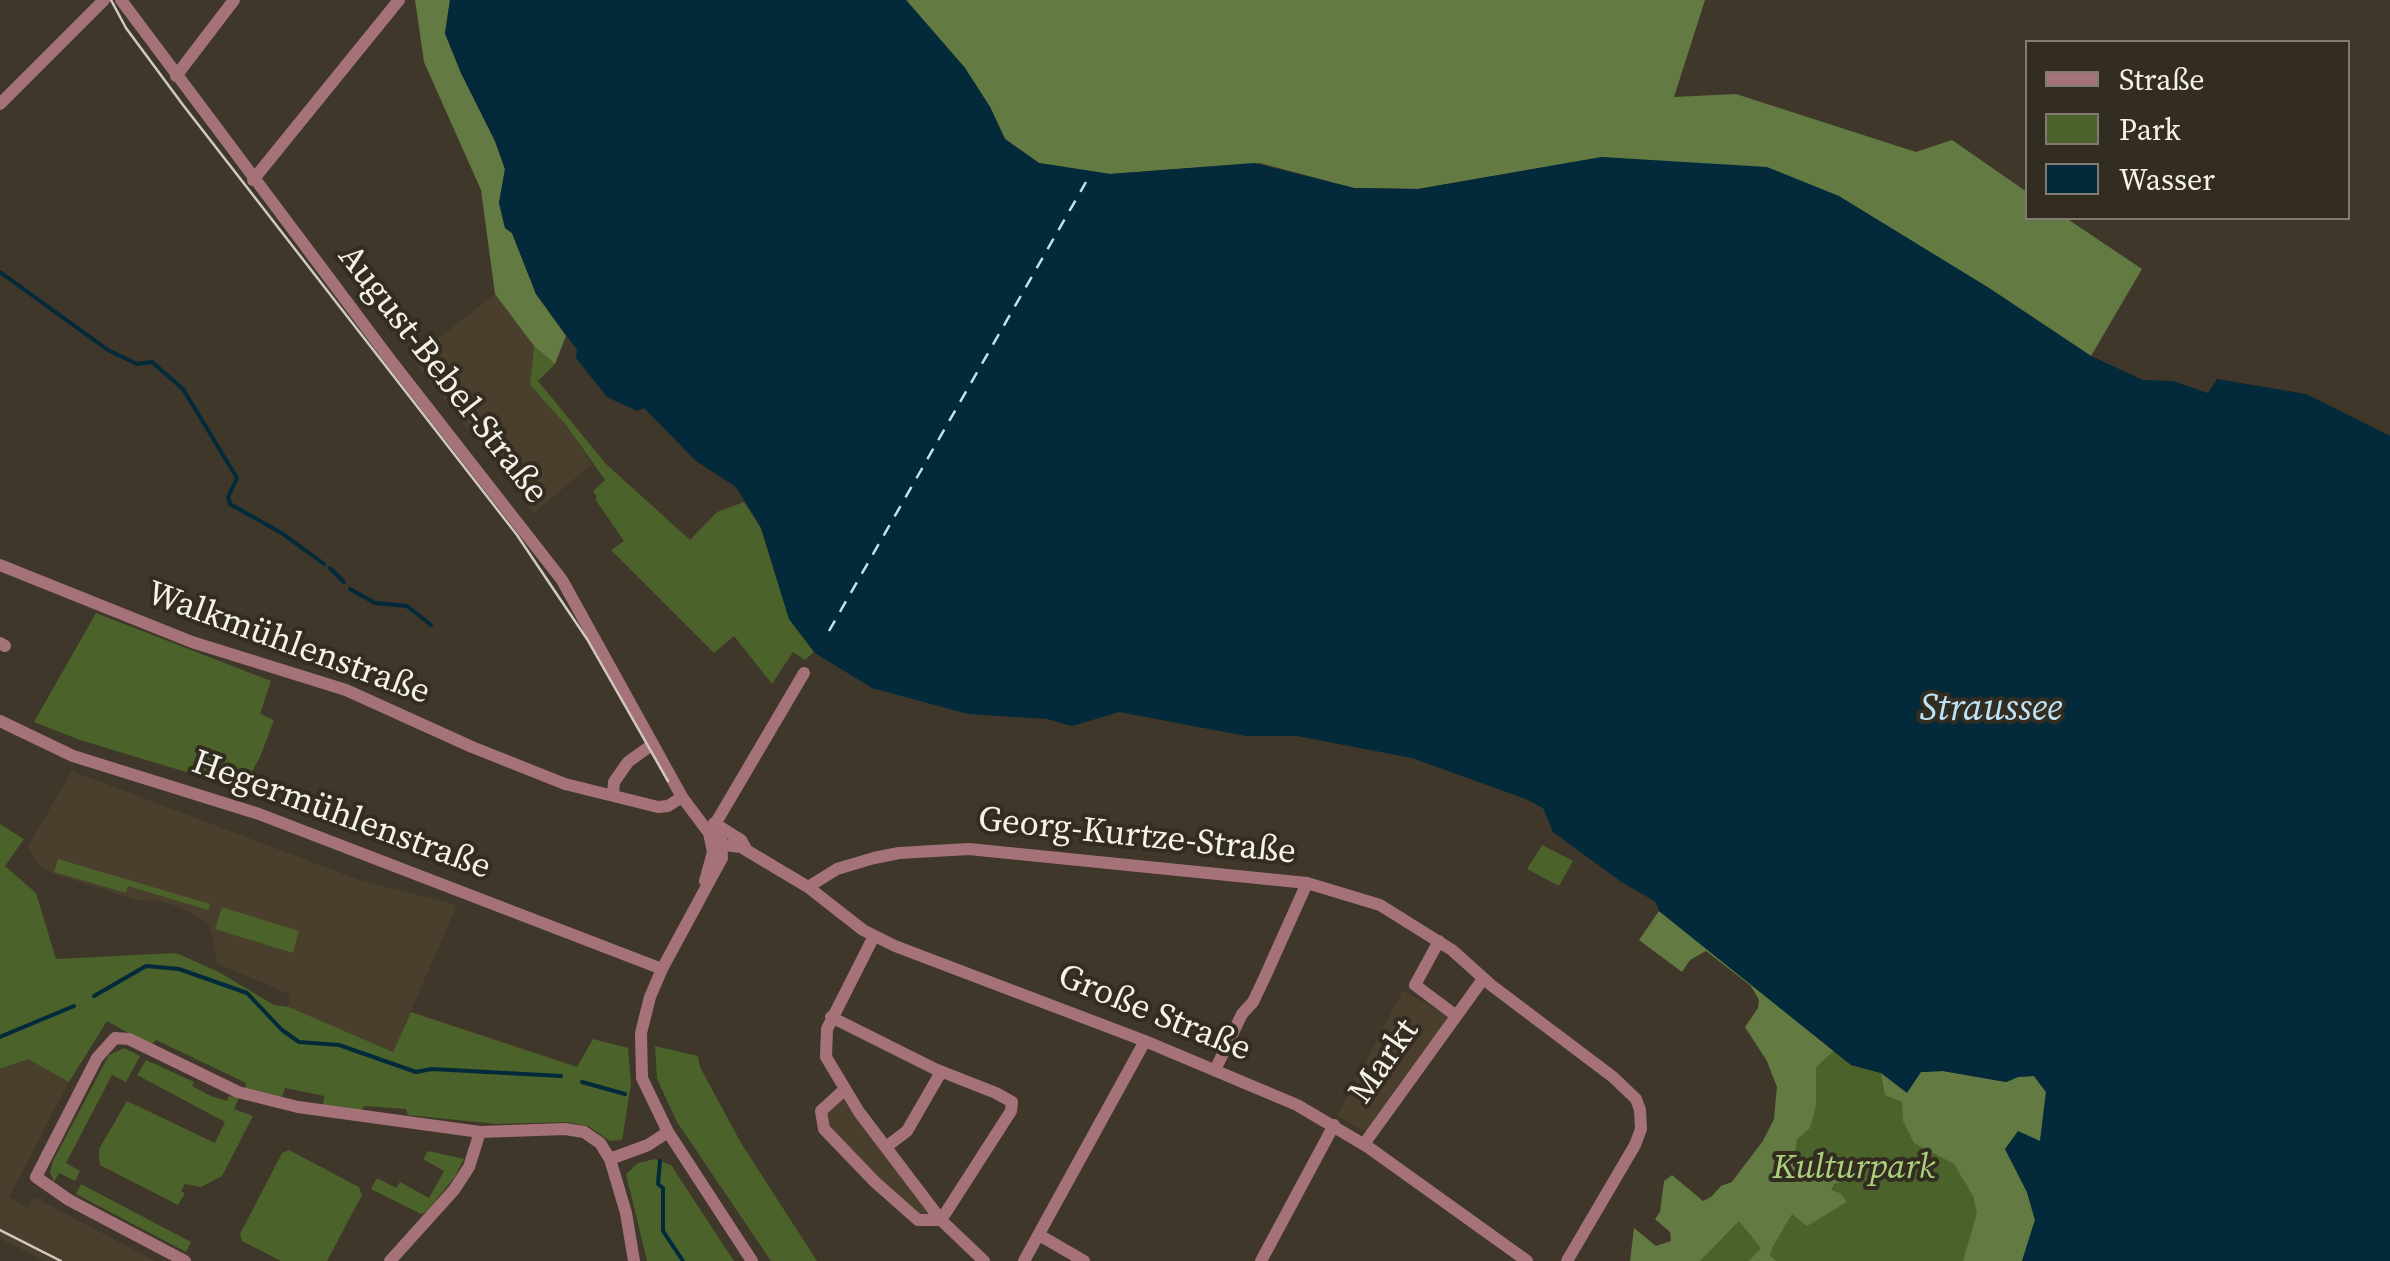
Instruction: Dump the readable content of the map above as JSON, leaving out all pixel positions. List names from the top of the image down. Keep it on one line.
{"streets":{"street":["August-Bebel-Straße","Walkmühlenstraße","Hegermühlenstraße","Georg-Kurtze-Straße","Große Straße","Markt"]},"crossings":[["August-Bebel-Straße","Walkmühlenstraße"],["August-Bebel-Straße","Große Straße"],["Georg-Kurtze-Straße","Große Straße"],["Georg-Kurtze-Straße","Markt"],["Große Straße","Markt"]],"water":["Straussee"],"parks":["Kulturpark"],"legend":["Straße","Park","Wasser"]}
